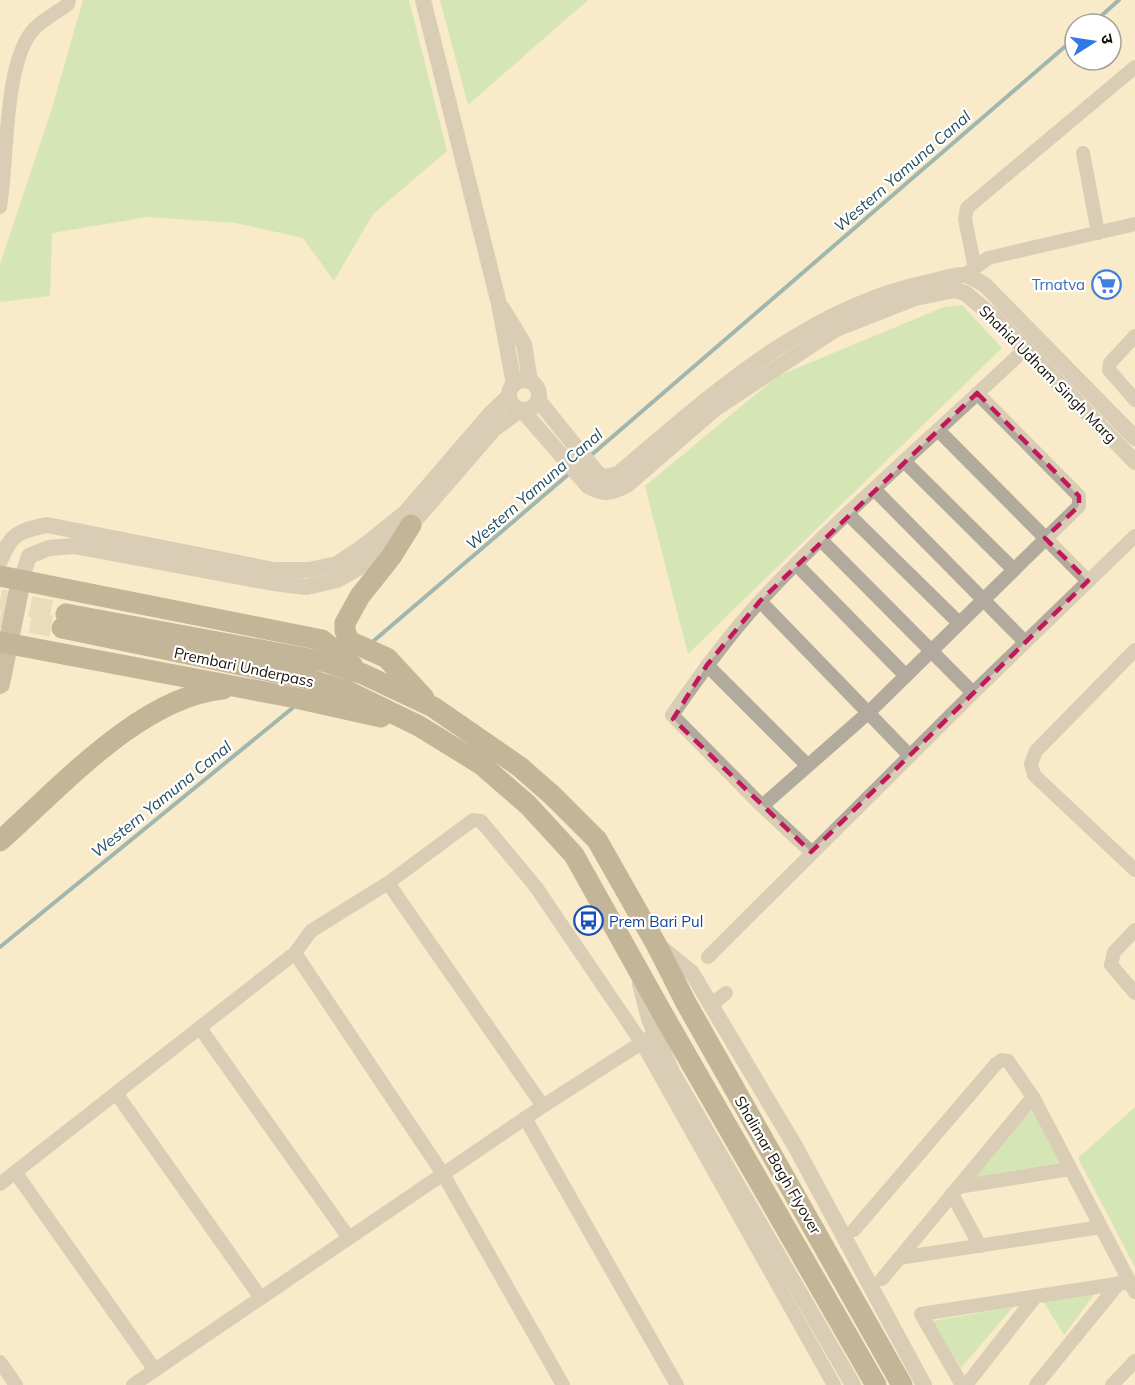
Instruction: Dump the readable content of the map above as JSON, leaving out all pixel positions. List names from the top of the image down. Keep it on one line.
{"streets":{"main road":["Prembari Underpass","Shalimar Bagh Flyover"],"street":["Shahid Udham Singh Marg"]},"crossings":[["Prembari Underpass","Shalimar Bagh Flyover"]],"water":["Western Yamuna Canal"],"places":{"supermarket":["Trnatva"],"bus stop":["Prem Bari Pul"]},"north":"right"}
